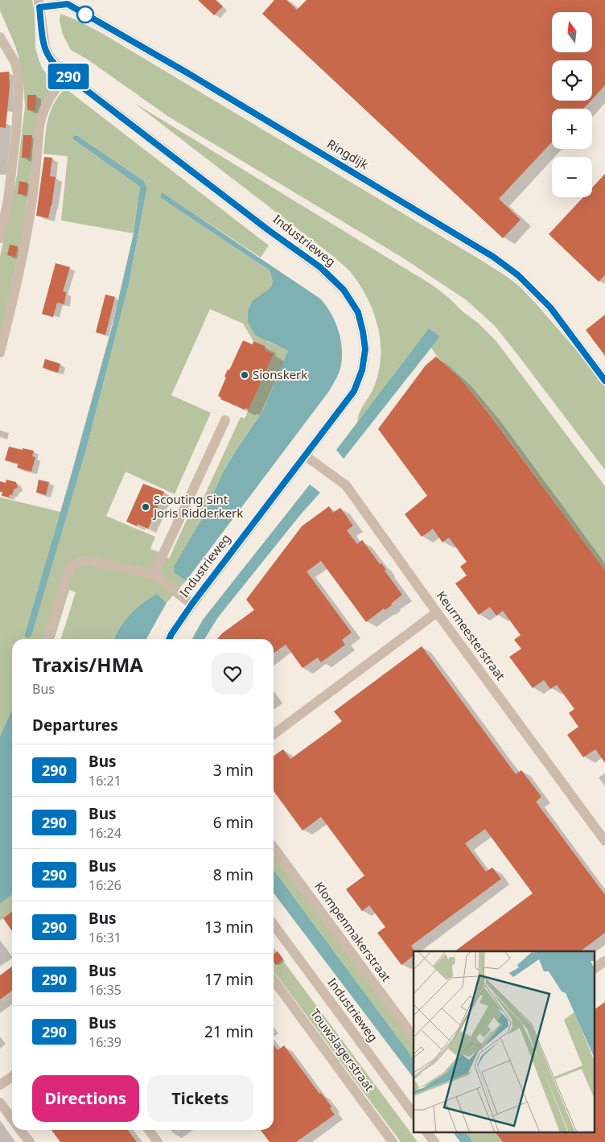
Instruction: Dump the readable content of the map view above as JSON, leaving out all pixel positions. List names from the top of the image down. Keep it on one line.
{"streets":{"street":["Ringdijk","Industrieweg","Keurmeesterstraat","Klompenmakerstraat","Touwslagerstraat"]},"crossings":[["Ringdijk","Industrieweg"],["Industrieweg","Keurmeesterstraat"]],"places":["Sionskerk","Scouting Sint Joris Ridderkerk"],"lines":["bus line 290"],"north":"top","page":{"on_map":"290","map_buttons":["+","−"],"heading":[["Traxis/HMA","Bus"],"Departures"],"list":[{"mark":"290","name":"Bus","note":"16:21","value":"3 min"},{"mark":"290","name":"Bus","note":"16:24","value":"6 min"},{"mark":"290","name":"Bus","note":"16:26","value":"8 min"},{"mark":"290","name":"Bus","note":"16:31","value":"13 min"},{"mark":"290","name":"Bus","note":"16:35","value":"17 min"},{"mark":"290","name":"Bus","note":"16:39","value":"21 min"}],"buttons":["Directions","Tickets"]}}
